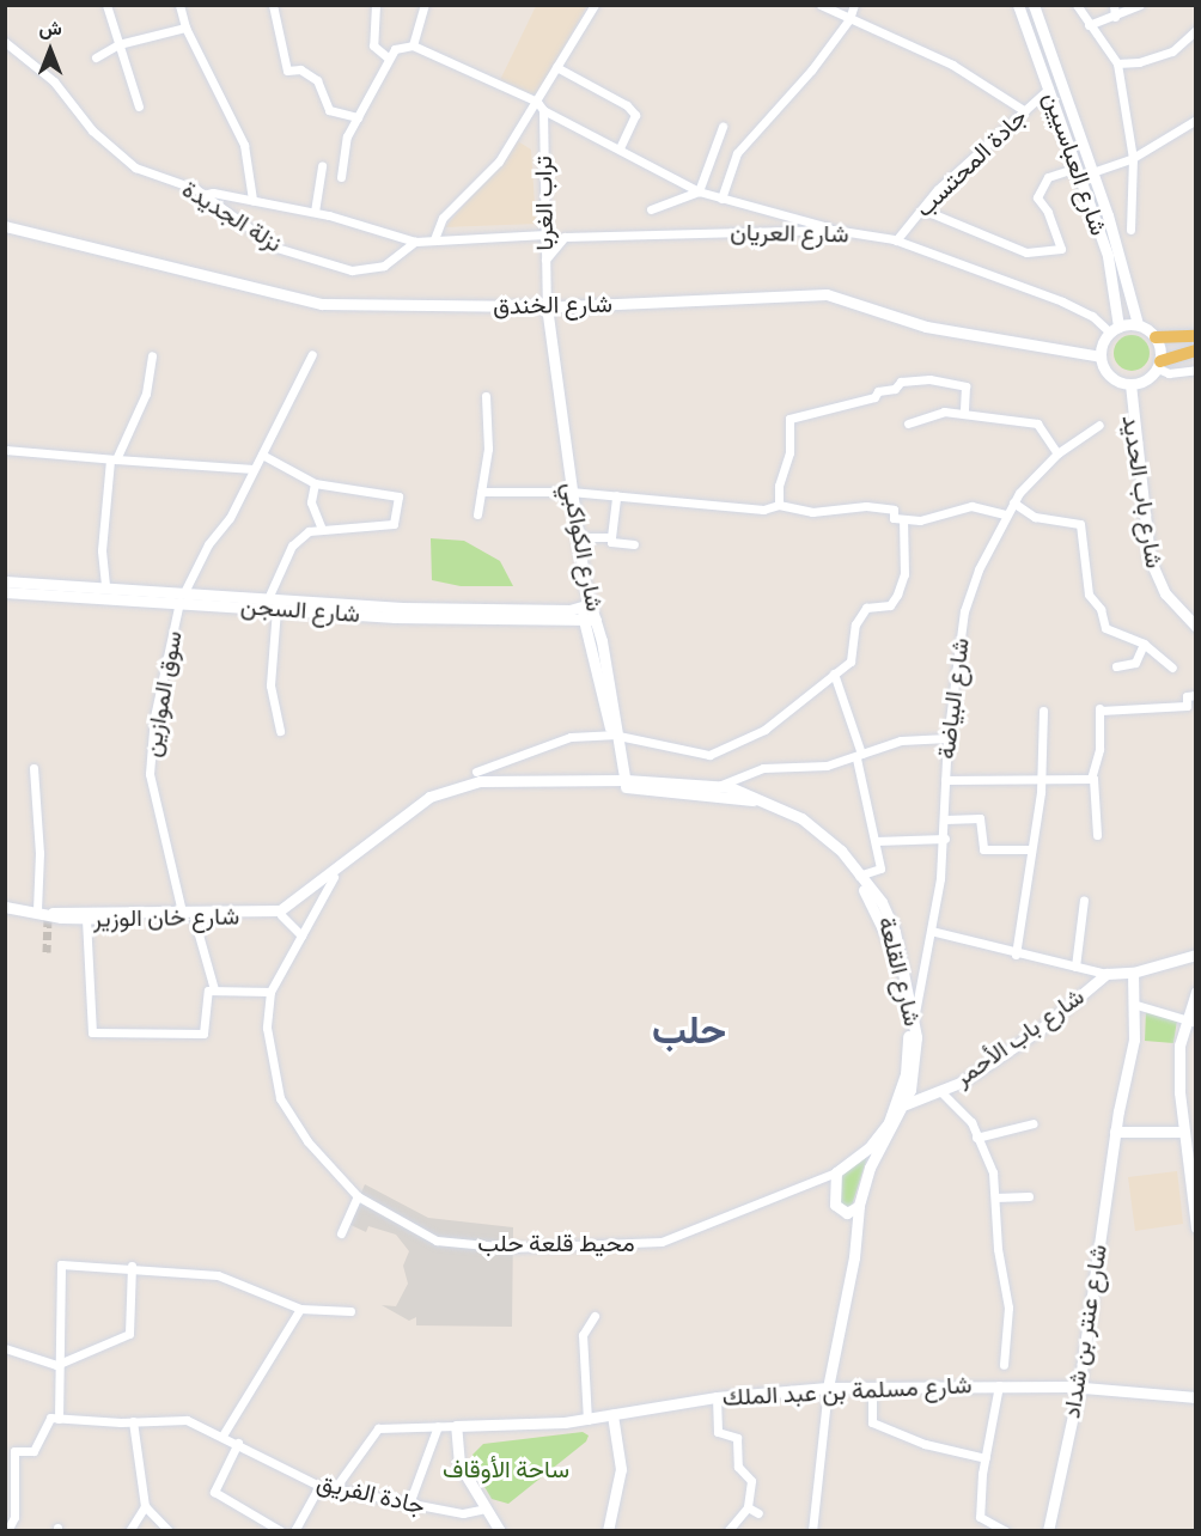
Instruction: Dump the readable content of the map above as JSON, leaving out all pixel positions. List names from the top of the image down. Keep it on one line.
{"streets":{"main road":["شارع العباسيين","شارع الخندق","شارع باب الحديد","شارع الكواكبي","شارع السجن","شارع خان الوزير","شارع القلعة","شارع باب الأحمر","شارع عنتر بن شداد","شارع مسلمة بن عبد الملك"],"street":["جادة المحتسب","تراب الغربا","نزلة الجديدة","شارع العريان","سوق الموازين","شارع البياضة","محيط قلعة حلب","جادة الفريق"]},"crossings":[["جادة المحتسب","شارع العباسيين"],["جادة المحتسب","شارع العريان"],["شارع العباسيين","شارع العريان"],["شارع العباسيين","شارع الخندق"],["شارع العباسيين","شارع باب الحديد"],["تراب الغربا","شارع العريان"],["تراب الغربا","شارع الخندق"],["تراب الغربا","شارع الكواكبي"],["شارع العريان","شارع الخندق"],["شارع العريان","شارع باب الحديد"],["شارع الخندق","شارع باب الحديد"],["شارع الخندق","شارع الكواكبي"],["شارع الكواكبي","شارع السجن"],["شارع الكواكبي","شارع القلعة"],["شارع السجن","سوق الموازين"],["سوق الموازين","شارع خان الوزير"],["شارع البياضة","شارع القلعة"],["شارع خان الوزير","شارع القلعة"],["شارع القلعة","شارع باب الأحمر"],["شارع القلعة","محيط قلعة حلب"],["شارع القلعة","شارع مسلمة بن عبد الملك"],["شارع باب الأحمر","شارع عنتر بن شداد"],["شارع عنتر بن شداد","شارع مسلمة بن عبد الملك"]],"districts":["حلب"],"parks":["ساحة الأوقاف"],"north":"top"}
